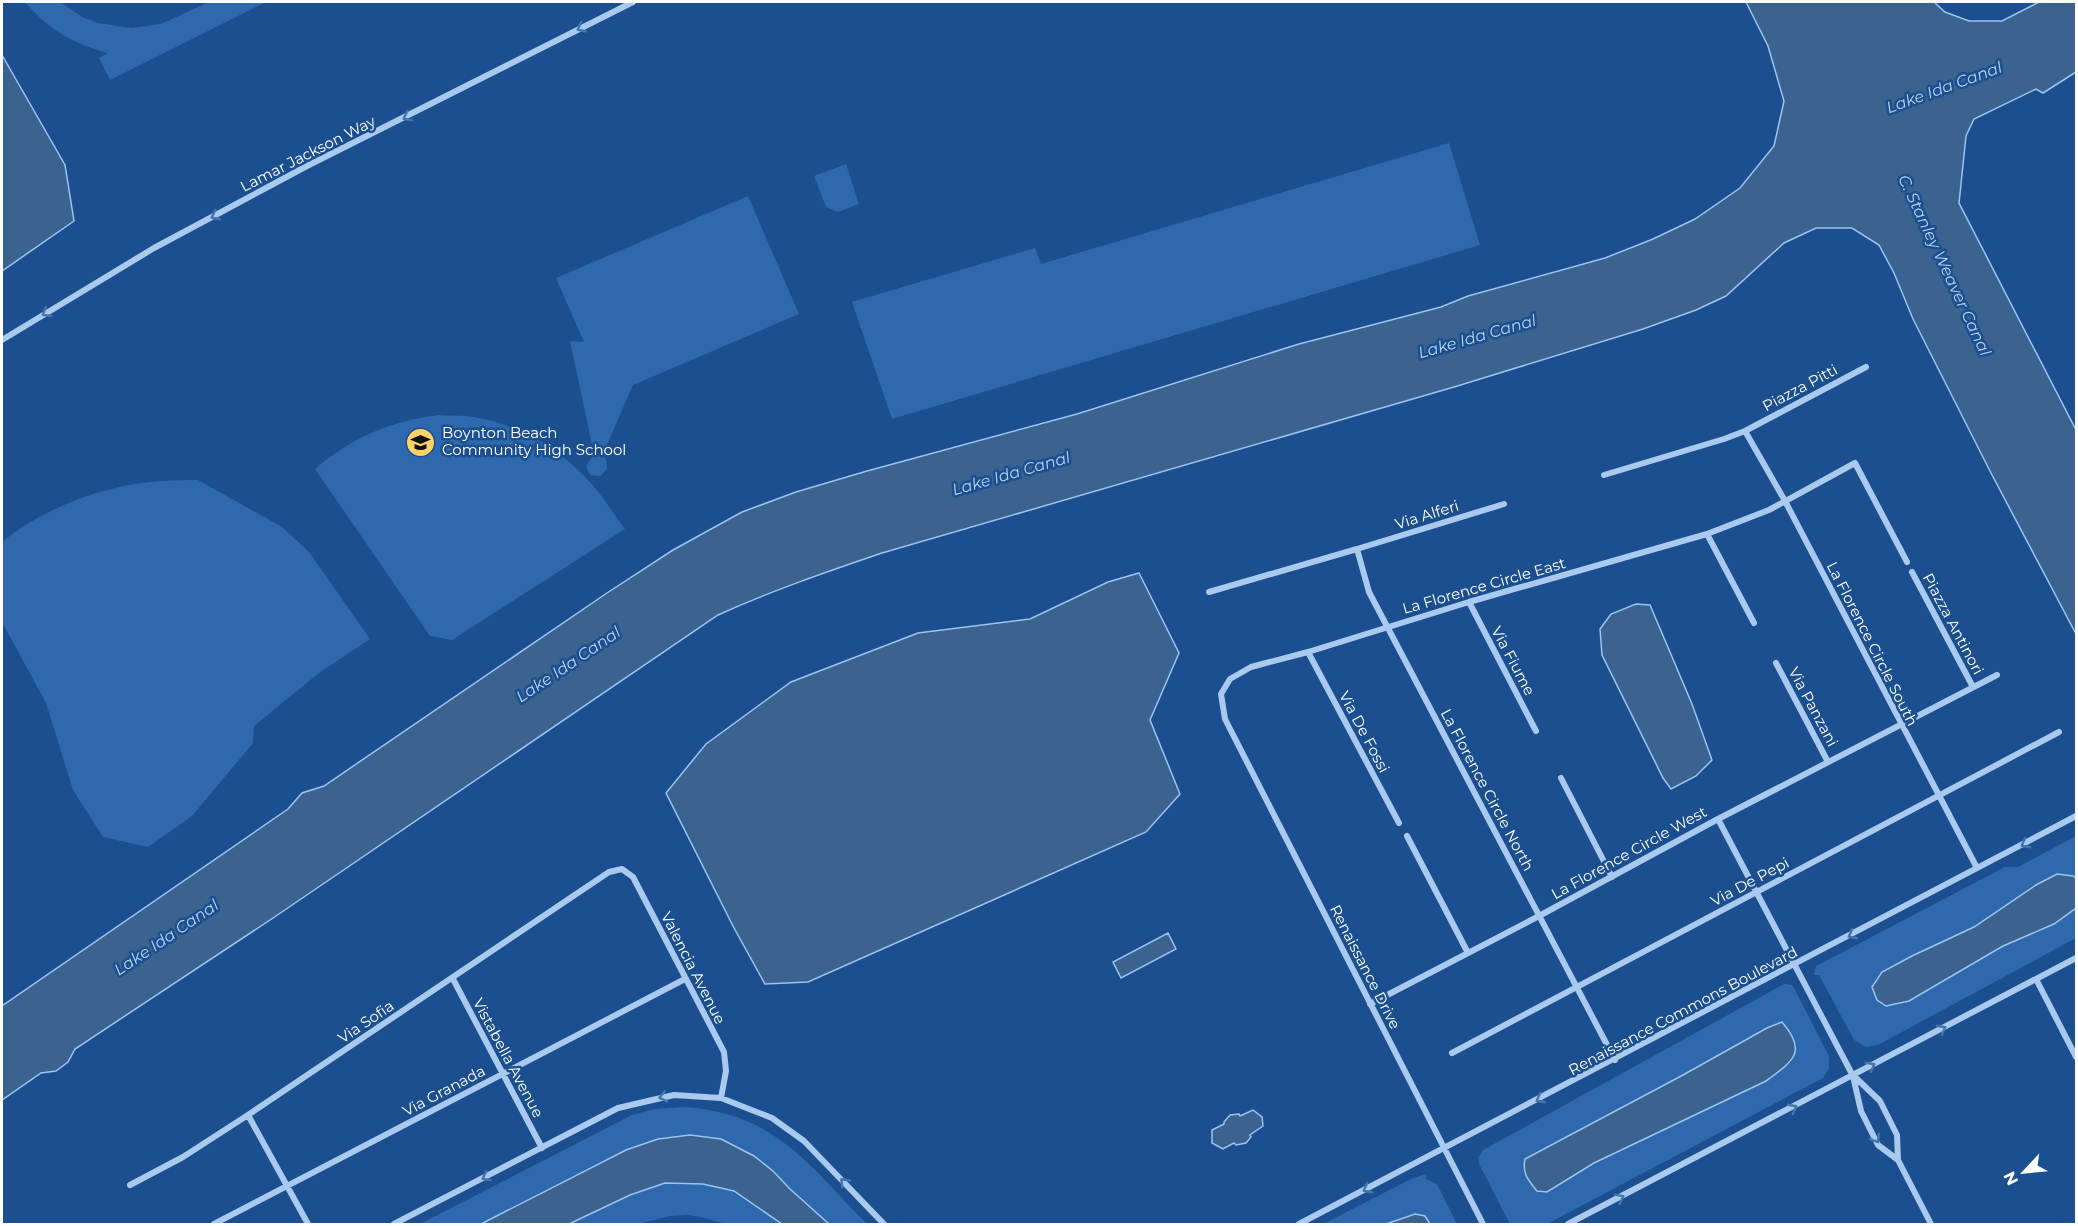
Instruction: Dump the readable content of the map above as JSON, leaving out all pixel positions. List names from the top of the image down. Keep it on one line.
{"streets":{"street":["Lamar Jackson Way","Piazza Pitti","Via Alferi","La Florence Circle East","Piazza Antinori","La Florence Circle South","Via Fiume","Via Panzani","Via De Fossi","La Florence Circle North","La Florence Circle West","Via De Pepi","Renaissance Drive","Valencia Avenue","Renaissance Commons Boulevard","Via Sofia","Vistabella Avenue","Via Granada"]},"crossings":[["Piazza Pitti","La Florence Circle South"],["La Florence Circle East","Piazza Antinori"],["La Florence Circle East","La Florence Circle South"],["La Florence Circle East","Via Fiume"],["La Florence Circle East","Via De Fossi"],["La Florence Circle East","La Florence Circle North"],["La Florence Circle East","Renaissance Drive"],["Piazza Antinori","La Florence Circle South"],["Piazza Antinori","La Florence Circle West"],["La Florence Circle South","La Florence Circle West"],["La Florence Circle South","Via De Pepi"],["La Florence Circle South","Renaissance Commons Boulevard"],["Via Panzani","La Florence Circle West"],["La Florence Circle North","La Florence Circle West"],["La Florence Circle North","Via De Pepi"],["La Florence Circle North","Renaissance Commons Boulevard"],["La Florence Circle West","Renaissance Drive"],["Renaissance Drive","Renaissance Commons Boulevard"],["Valencia Avenue","Via Sofia"],["Valencia Avenue","Via Granada"],["Via Sofia","Vistabella Avenue"],["Vistabella Avenue","Via Granada"]],"one_way":["Lamar Jackson Way","Renaissance Commons Boulevard"],"water":["Lake Ida Canal","C. Stanley Weaver Canal"],"places":{"school or university":["Boynton Beach Community High School"]},"north":"bottom left"}
